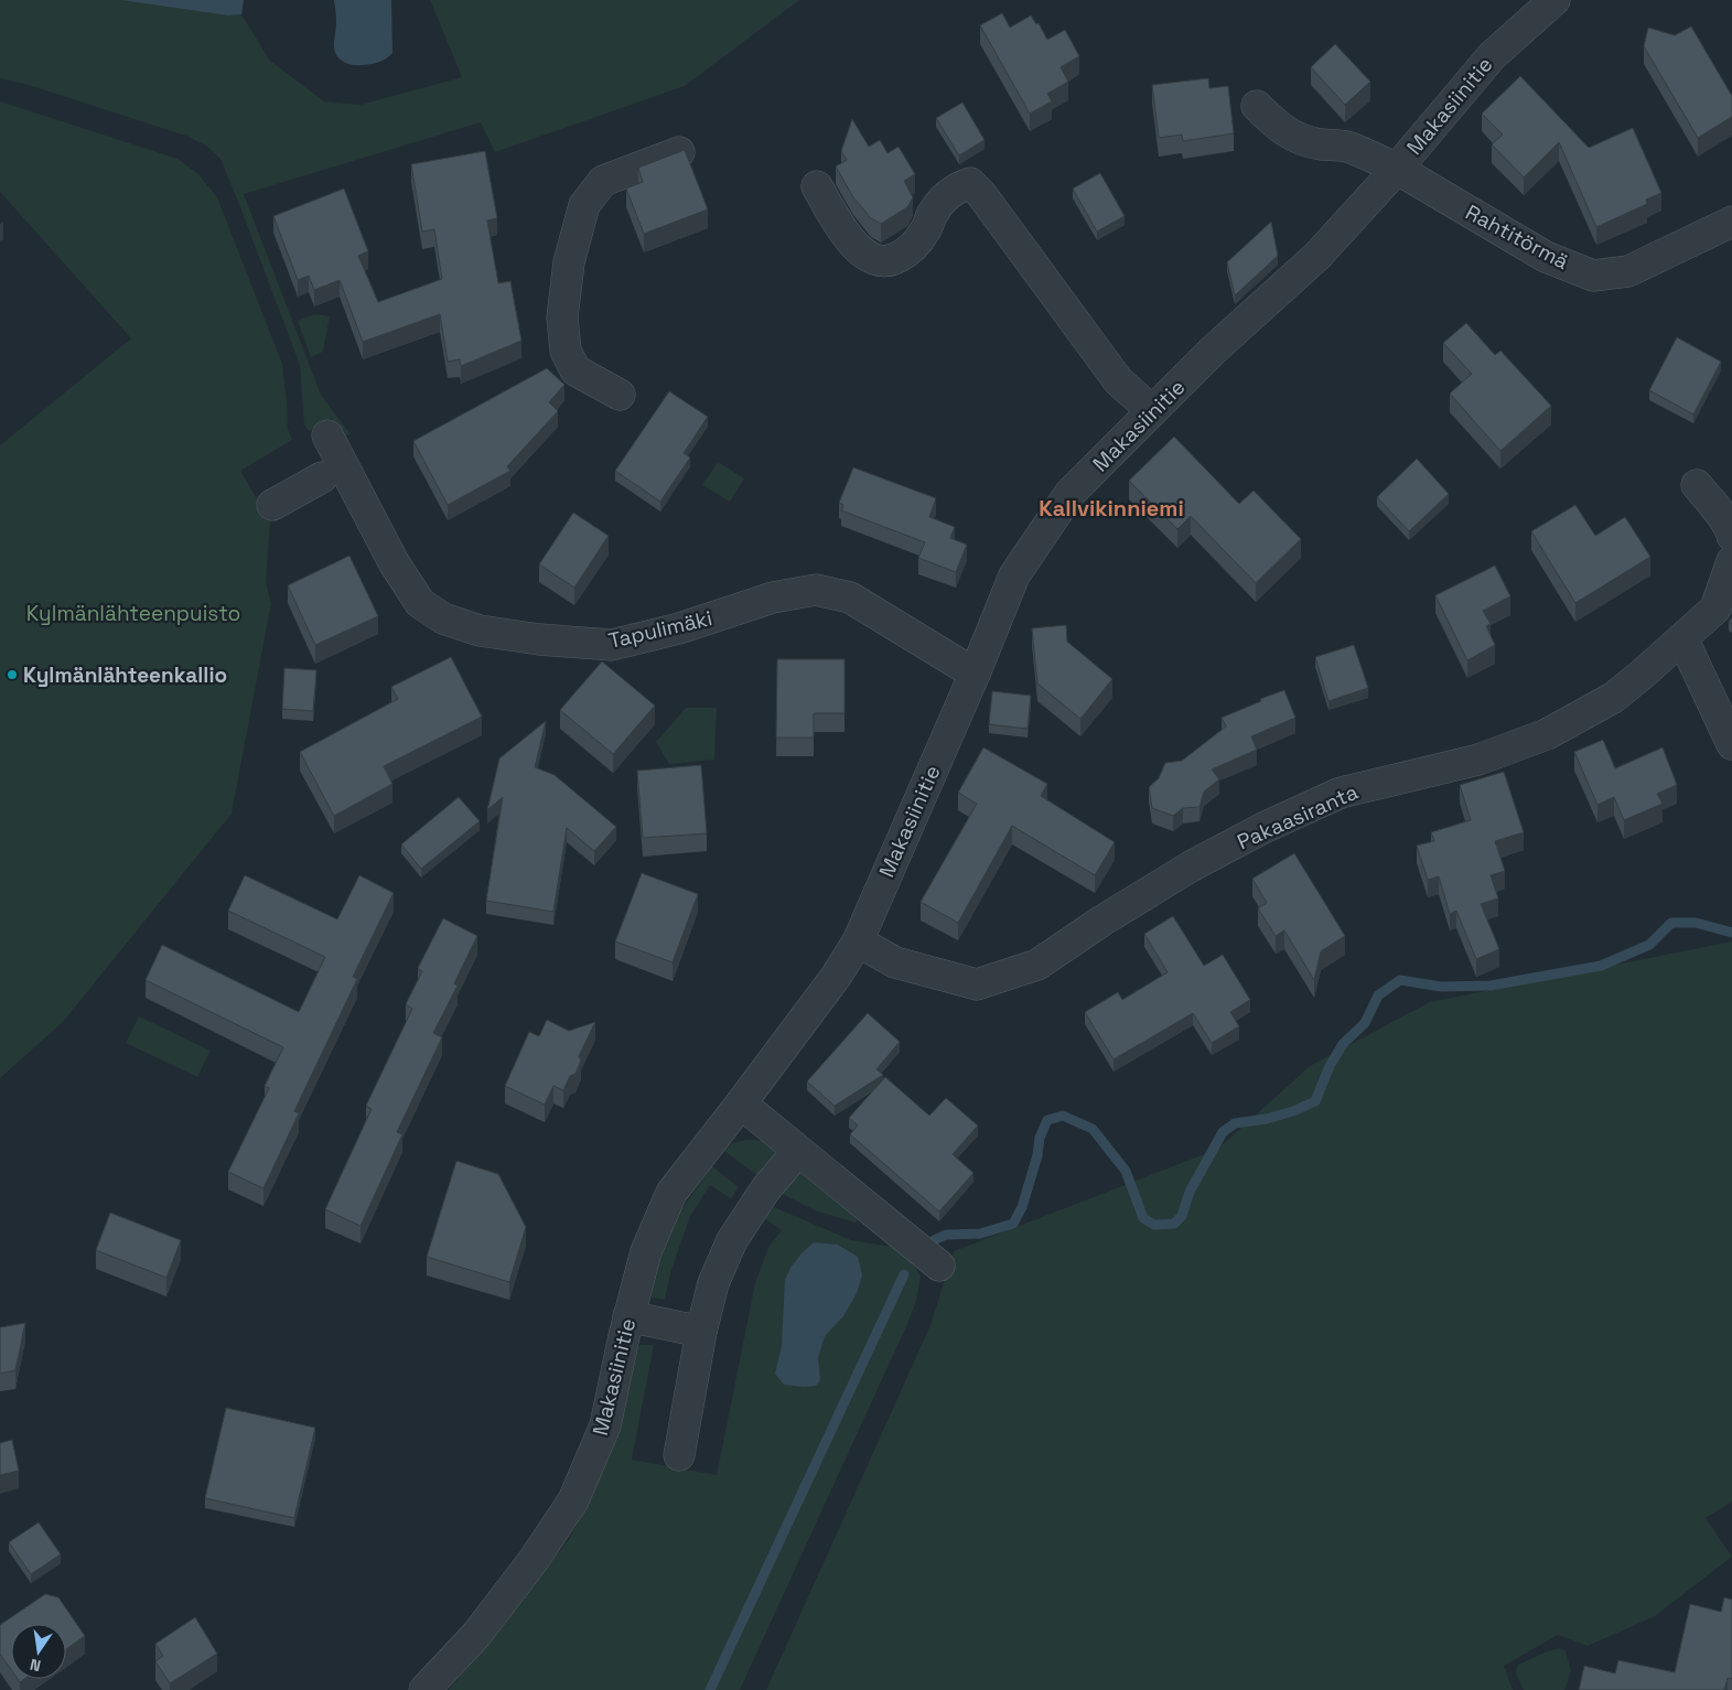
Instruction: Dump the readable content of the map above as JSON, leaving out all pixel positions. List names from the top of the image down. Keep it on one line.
{"streets":{"street":["Makasiinitie","Rahtitörmä","Tapulimäki","Pakaasiranta"]},"crossings":[["Makasiinitie","Rahtitörmä"],["Makasiinitie","Tapulimäki"],["Makasiinitie","Pakaasiranta"]],"districts":["Kallvikinniemi"],"parks":["Kylmänlähteenpuisto"],"places":["Kylmänlähteenkallio"],"north":"bottom"}
